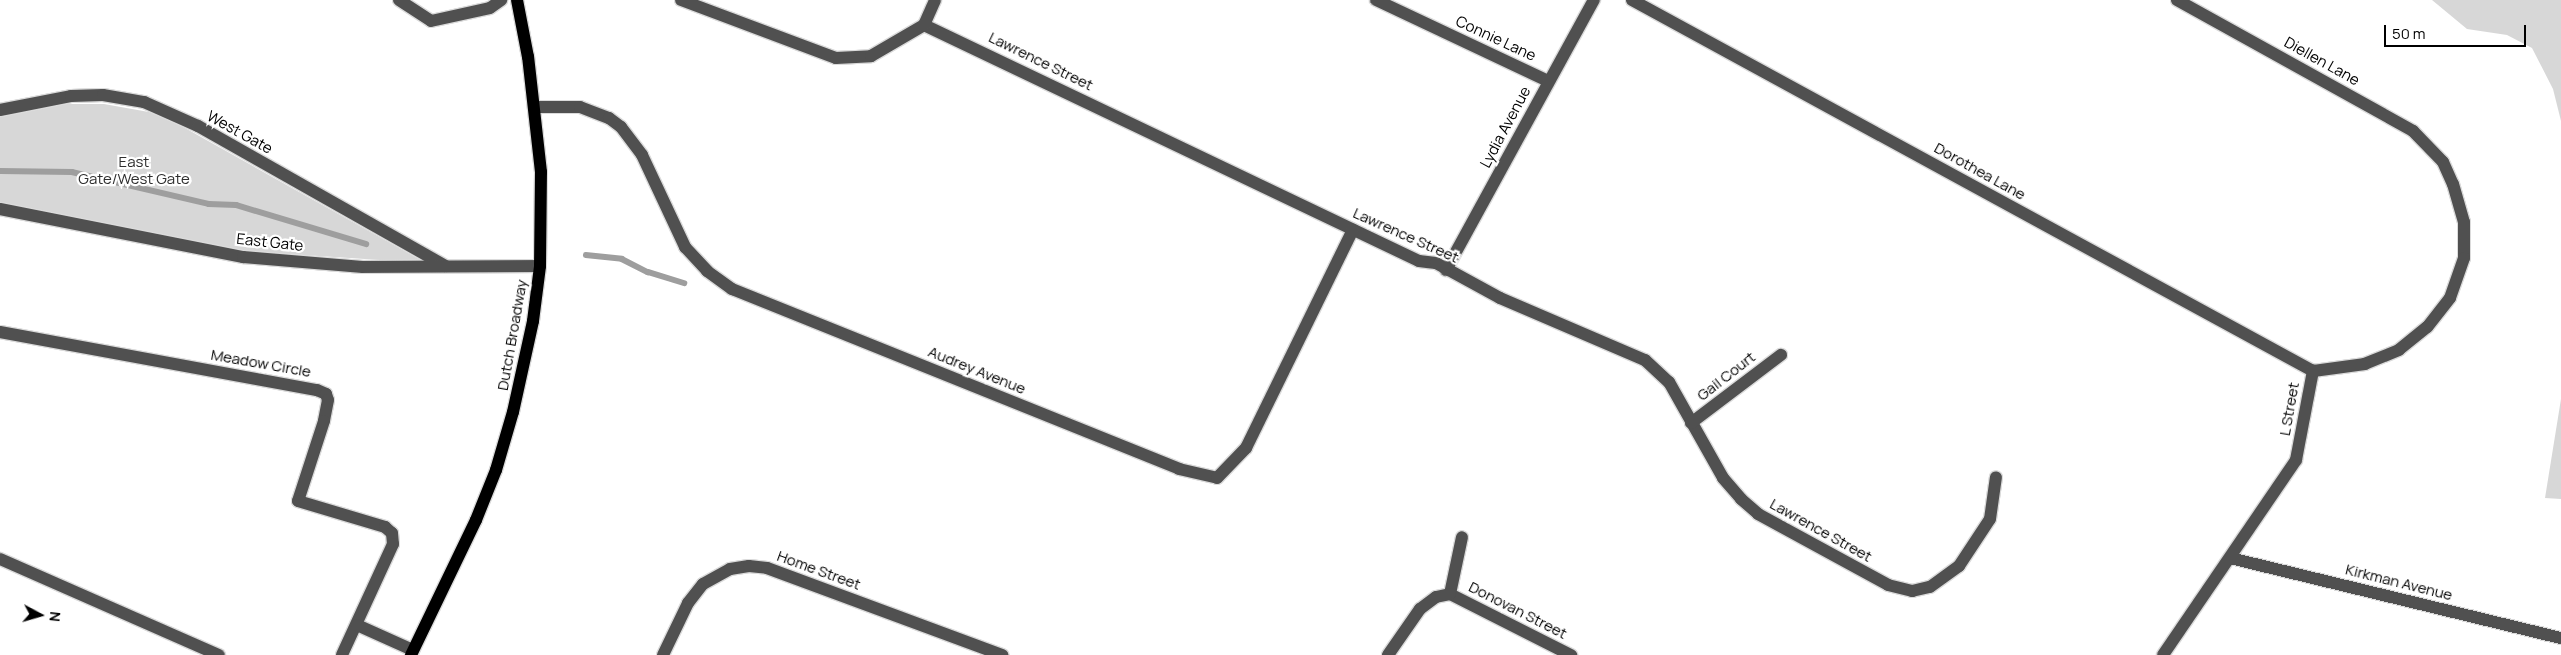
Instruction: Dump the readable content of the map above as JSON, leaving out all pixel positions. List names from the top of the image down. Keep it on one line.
{"streets":{"main road":["Dutch Broadway"],"street":["Connie Lane","Lawrence Street","Diellen Lane","Lydia Avenue","West Gate","Dorothea Lane","East Gate","Meadow Circle","Audrey Avenue","Gail Court","L Street","Home Street","Kirkman Avenue","Donovan Street"]},"crossings":[["Connie Lane","Lydia Avenue"],["Lawrence Street","Lydia Avenue"],["Lawrence Street","Audrey Avenue"],["Lawrence Street","Gail Court"],["Diellen Lane","L Street"],["West Gate","East Gate"],["Dorothea Lane","L Street"],["East Gate","Dutch Broadway"],["Dutch Broadway","Audrey Avenue"],["L Street","Kirkman Avenue"]],"parks":["East Gate/West Gate"],"scale_bar":"50 m","north":"right"}
